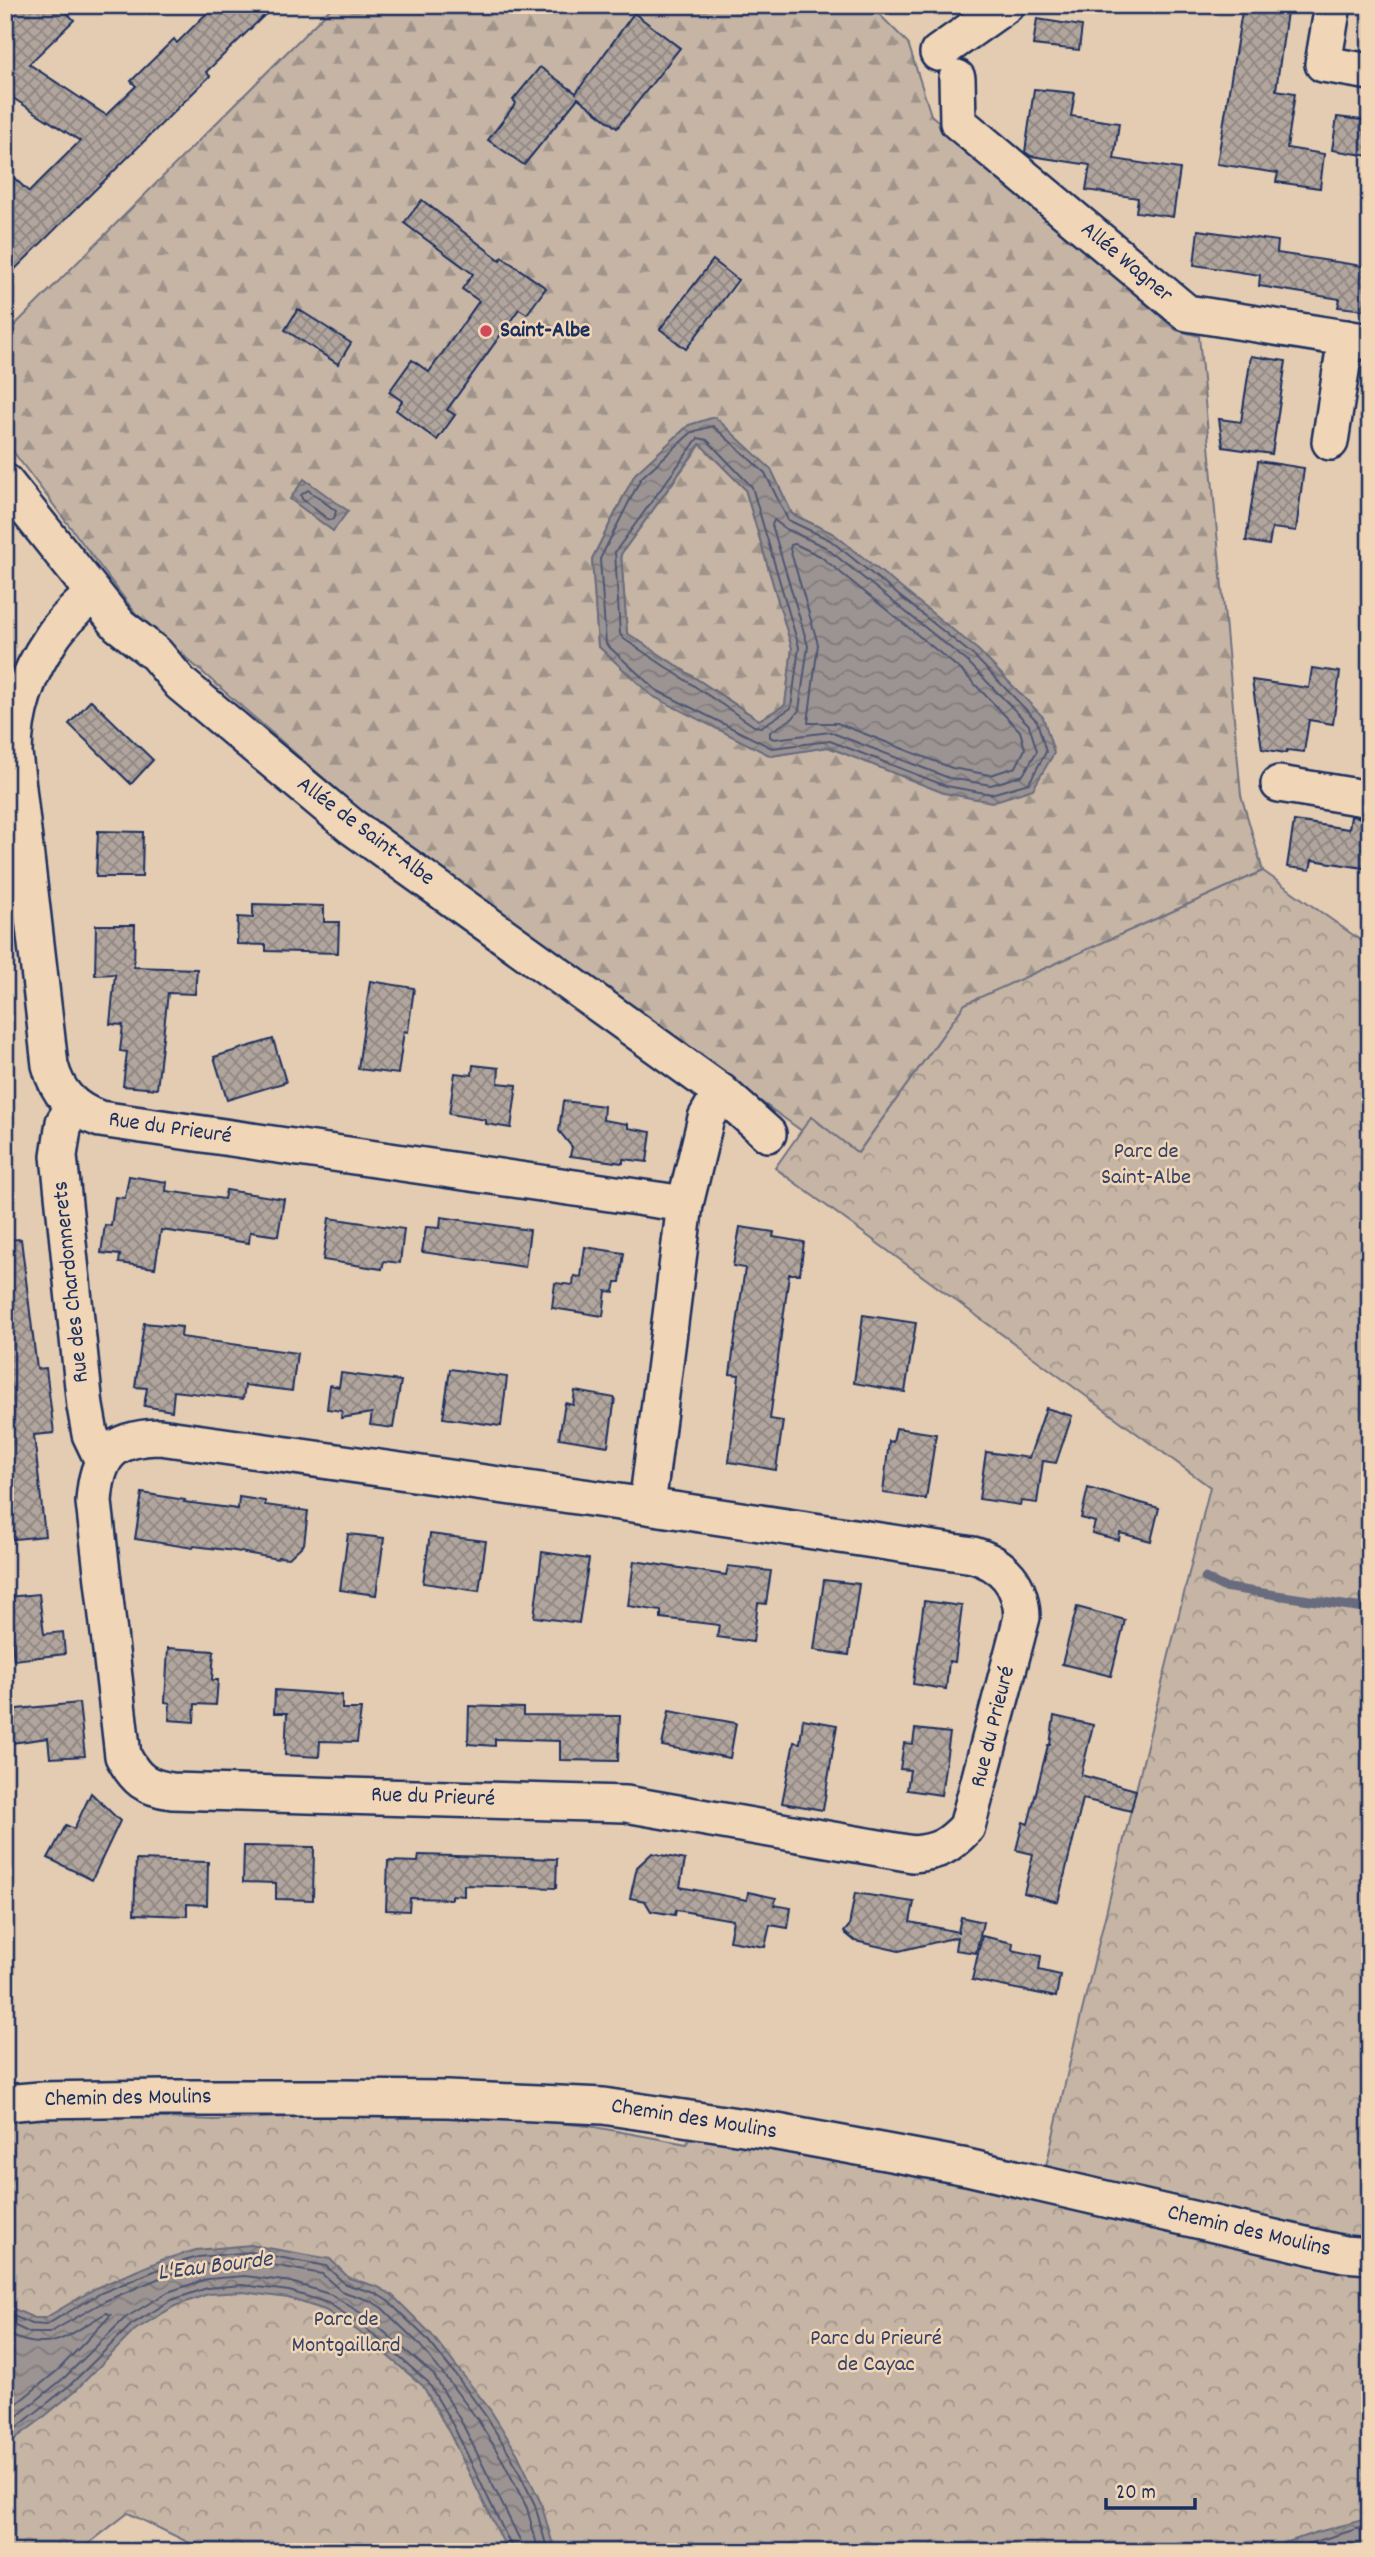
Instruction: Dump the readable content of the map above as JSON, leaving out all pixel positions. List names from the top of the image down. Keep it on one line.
{"streets":{"street":["Allée Wagner","Allée de Saint-Albe","Rue du Prieuré","Rue des Chardonnerets","Chemin des Moulins"]},"crossings":[["Rue du Prieuré","Rue des Chardonnerets"]],"water":["L'Eau Bourde"],"parks":["Parc de Saint-Albe","Parc de Montgaillard","Parc du Prieuré de Cayac"],"places":["Saint-Albe"],"scale_bar":"20 m"}
